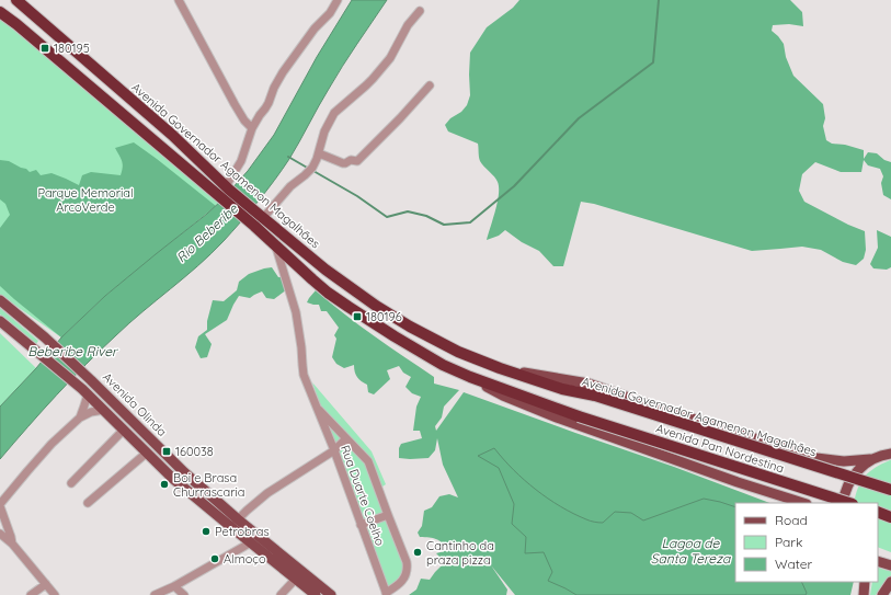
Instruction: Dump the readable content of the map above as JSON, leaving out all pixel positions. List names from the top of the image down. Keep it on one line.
{"streets":{"highway":["Avenida Governador Agamenon Magalhães","Avenida Pan Nordestina"],"main road":["Avenida Olinda"],"street":["Rua Duarte Coelho"]},"water":["Rio Beberibe","Beberibe River","Lagoa de Santa Tereza"],"parks":["Parque Memorial ArcoVerde"],"places":{"transit":["180195","180196","160038"],"other":["Boi e Brasa Churrascaria","Petrobras","Cantinho da praza pizza","Almoço"]},"legend":["Road","Park","Water"]}
